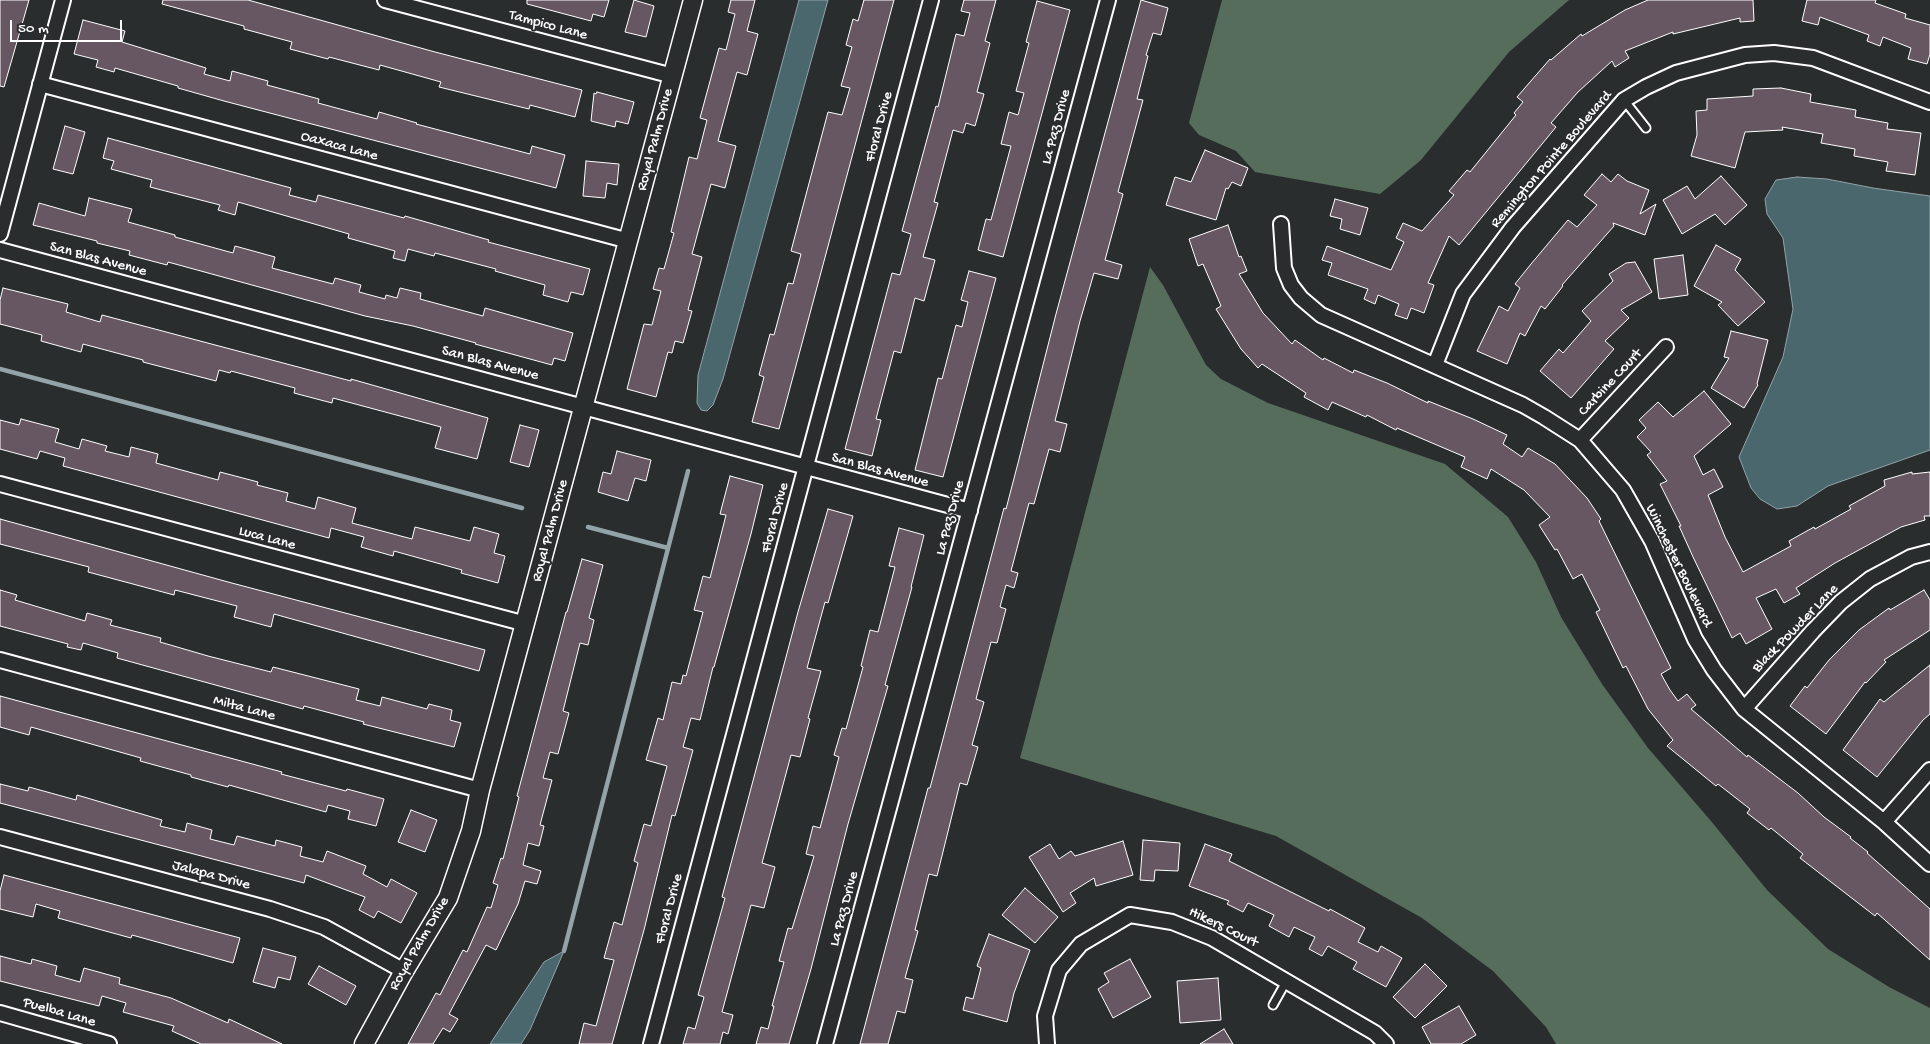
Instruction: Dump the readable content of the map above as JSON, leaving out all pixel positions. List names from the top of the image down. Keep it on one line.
{"streets":{"street":["Tampico Lane","Floral Drive","La Paz Drive","Royal Palm Drive","Oaxaca Lane","Remington Pointe Boulevard","San Blas Avenue","Carbine Court","Luca Lane","Winchester Boulevard","Black Powder Lane","Milta Lane","Jalapa Drive","Hikers Court","Puelba Lane"]},"crossings":[["Tampico Lane","Royal Palm Drive"],["Floral Drive","San Blas Avenue"],["La Paz Drive","San Blas Avenue"],["Royal Palm Drive","Oaxaca Lane"],["Royal Palm Drive","San Blas Avenue"],["Royal Palm Drive","Luca Lane"],["Royal Palm Drive","Milta Lane"],["Royal Palm Drive","Jalapa Drive"],["Remington Pointe Boulevard","Winchester Boulevard"],["Carbine Court","Winchester Boulevard"],["Winchester Boulevard","Black Powder Lane"]],"scale_bar":"50 m"}
